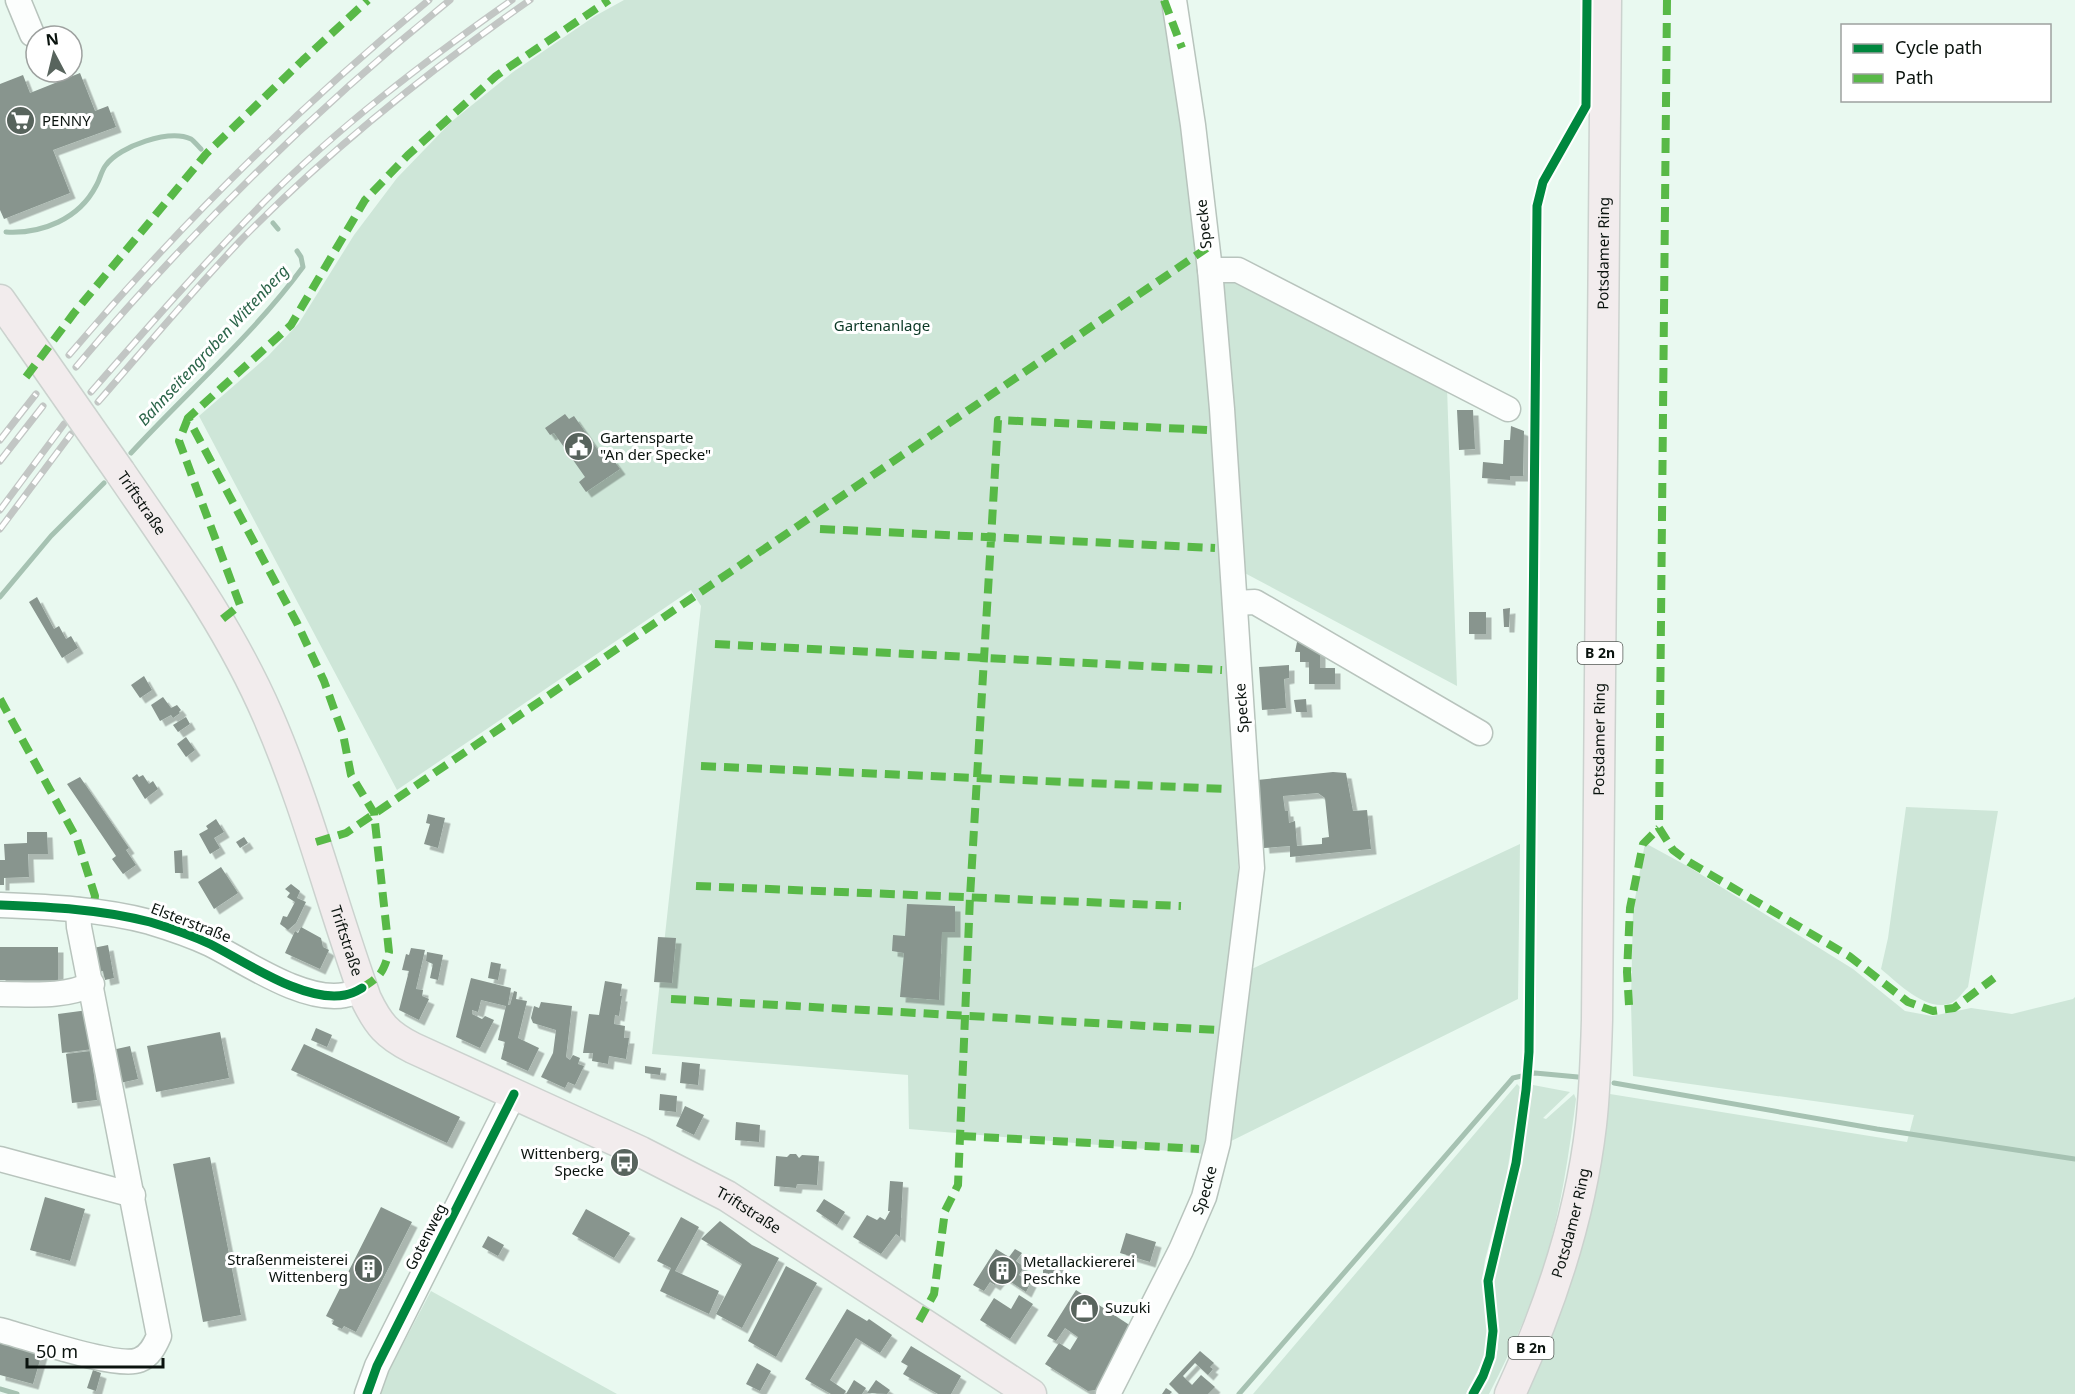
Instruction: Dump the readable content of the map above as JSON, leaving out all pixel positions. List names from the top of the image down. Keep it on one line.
{"streets":{"main road":["Potsdamer Ring","Triftstraße","B 2n"],"street":["Specke","Elsterstraße","Gotenweg"]},"crossings":[["Triftstraße","Elsterstraße"],["Triftstraße","Gotenweg"]],"water":["Bahnseitengraben Wittenberg"],"parks":["Gartenanlage"],"places":{"supermarket":["PENNY"],"public building":["Gartensparte \"An der Specke\""],"bus stop":["Wittenberg, Specke"],"building":["Straßenmeisterei Wittenberg","Metallackiererei Peschke"],"shop":["Suzuki"]},"legend":["Cycle path","Path"],"scale_bar":"50 m","north":"top"}
